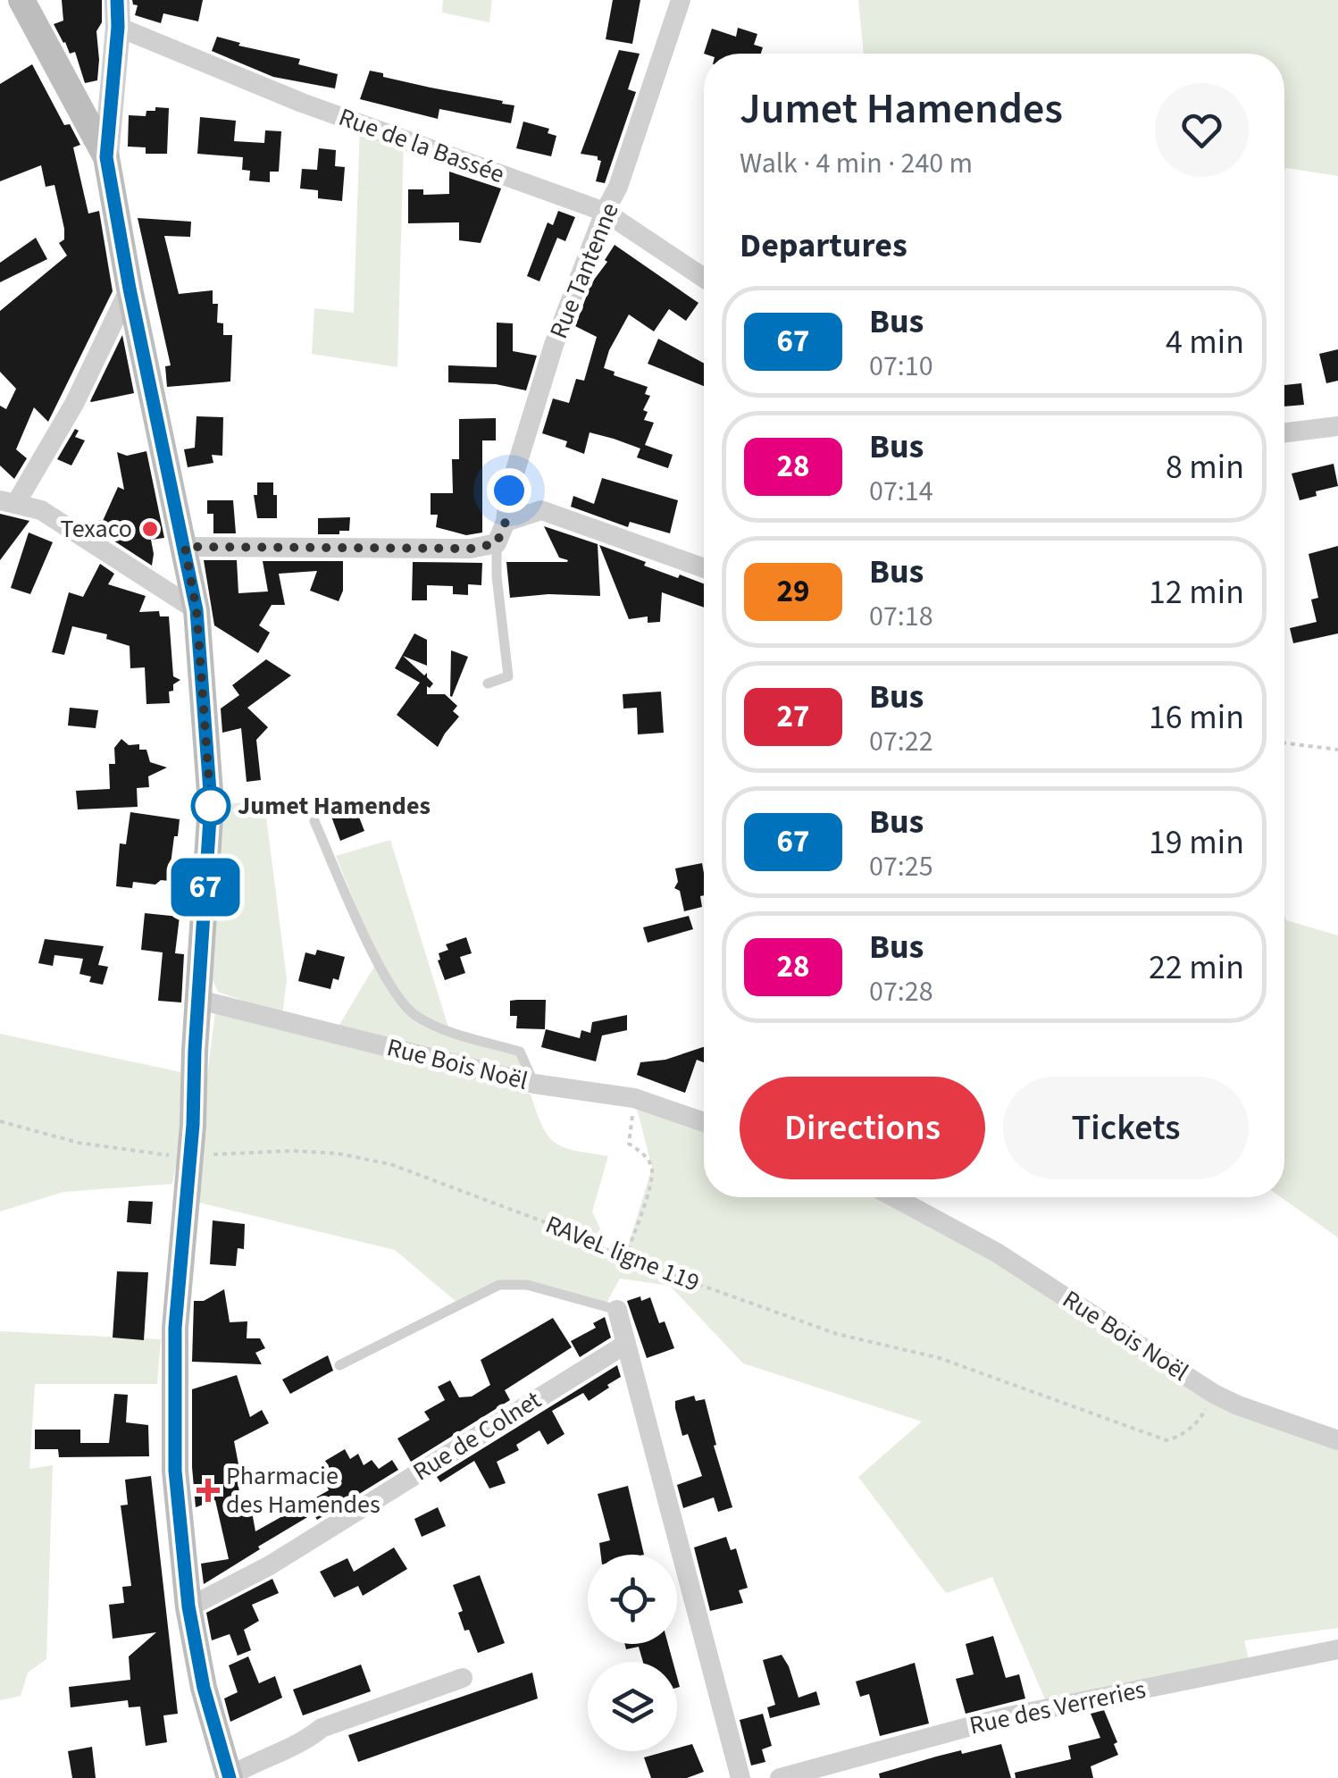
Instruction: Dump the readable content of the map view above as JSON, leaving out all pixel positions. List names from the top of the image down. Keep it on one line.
{"streets":{"street":["Rue de la Bassée","Rue Tantenne","Rue Bois Noël","Rue de Colnet","Rue des Verreries"],"path":["RAVeL ligne 119"]},"crossings":[["Rue de la Bassée","Rue Tantenne"],["Rue Bois Noël","RAVeL ligne 119"]],"places":{"other":["Texaco","Jumet Hamendes"],"health":["Pharmacie des Hamendes"]},"lines":["bus line 67"],"page":{"on_map":"67","heading":[["Jumet Hamendes","Walk · 4 min · 240 m"],"Departures"],"list":[{"mark":"67","name":"Bus","note":"07:10","value":"4 min"},{"mark":"28","name":"Bus","note":"07:14","value":"8 min"},{"mark":"29","name":"Bus","note":"07:18","value":"12 min"},{"mark":"27","name":"Bus","note":"07:22","value":"16 min"},{"mark":"67","name":"Bus","note":"07:25","value":"19 min"},{"mark":"28","name":"Bus","note":"07:28","value":"22 min"}],"buttons":["Directions","Tickets"]}}
